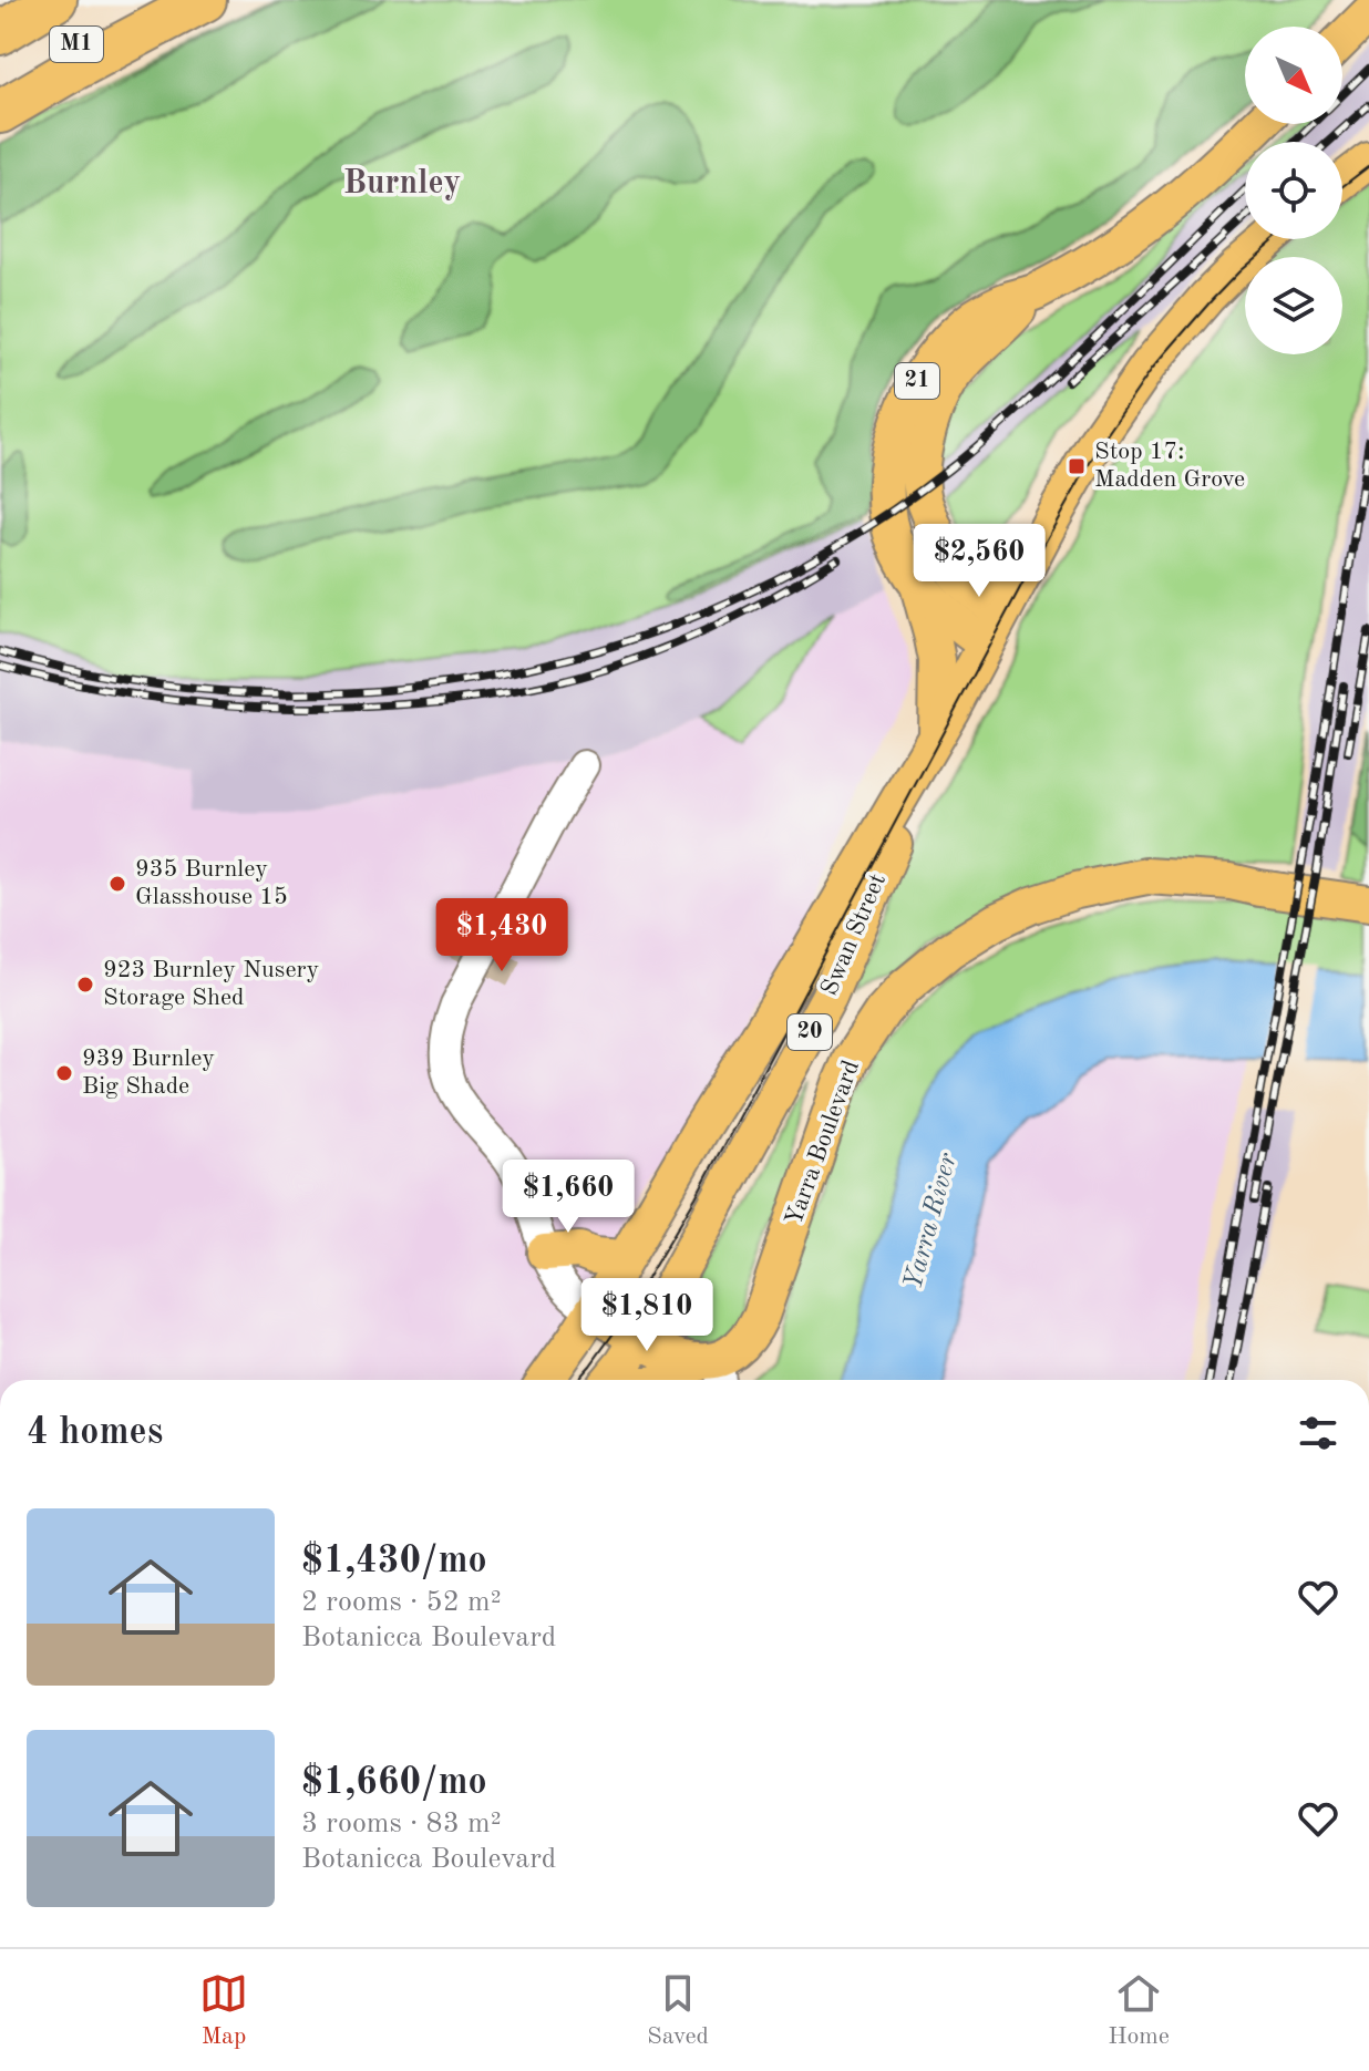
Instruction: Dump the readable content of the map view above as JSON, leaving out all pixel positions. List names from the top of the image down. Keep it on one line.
{"streets":{"highway":["M1"],"main road":["21","Swan Street","20","Yarra Boulevard"]},"crossings":[["21","Swan Street"],["Swan Street","20"]],"districts":["Burnley"],"water":["Yarra River"],"places":{"transit":["Stop 17: Madden Grove"],"other":["935 Burnley Glasshouse 15","923 Burnley Nusery Storage Shed","939 Burnley Big Shade"]},"north":"bottom right","page":{"price":["$2,560","$1,430","$1,660","$1,810"],"heading":"4 homes","list":[{"name":"$1,430/mo","note":"2 rooms · 52 m² · Botanicca Boulevard"},{"name":"$1,660/mo","note":"3 rooms · 83 m² · Botanicca Boulevard"}],"tabs":["Map","Saved","Home"]}}
